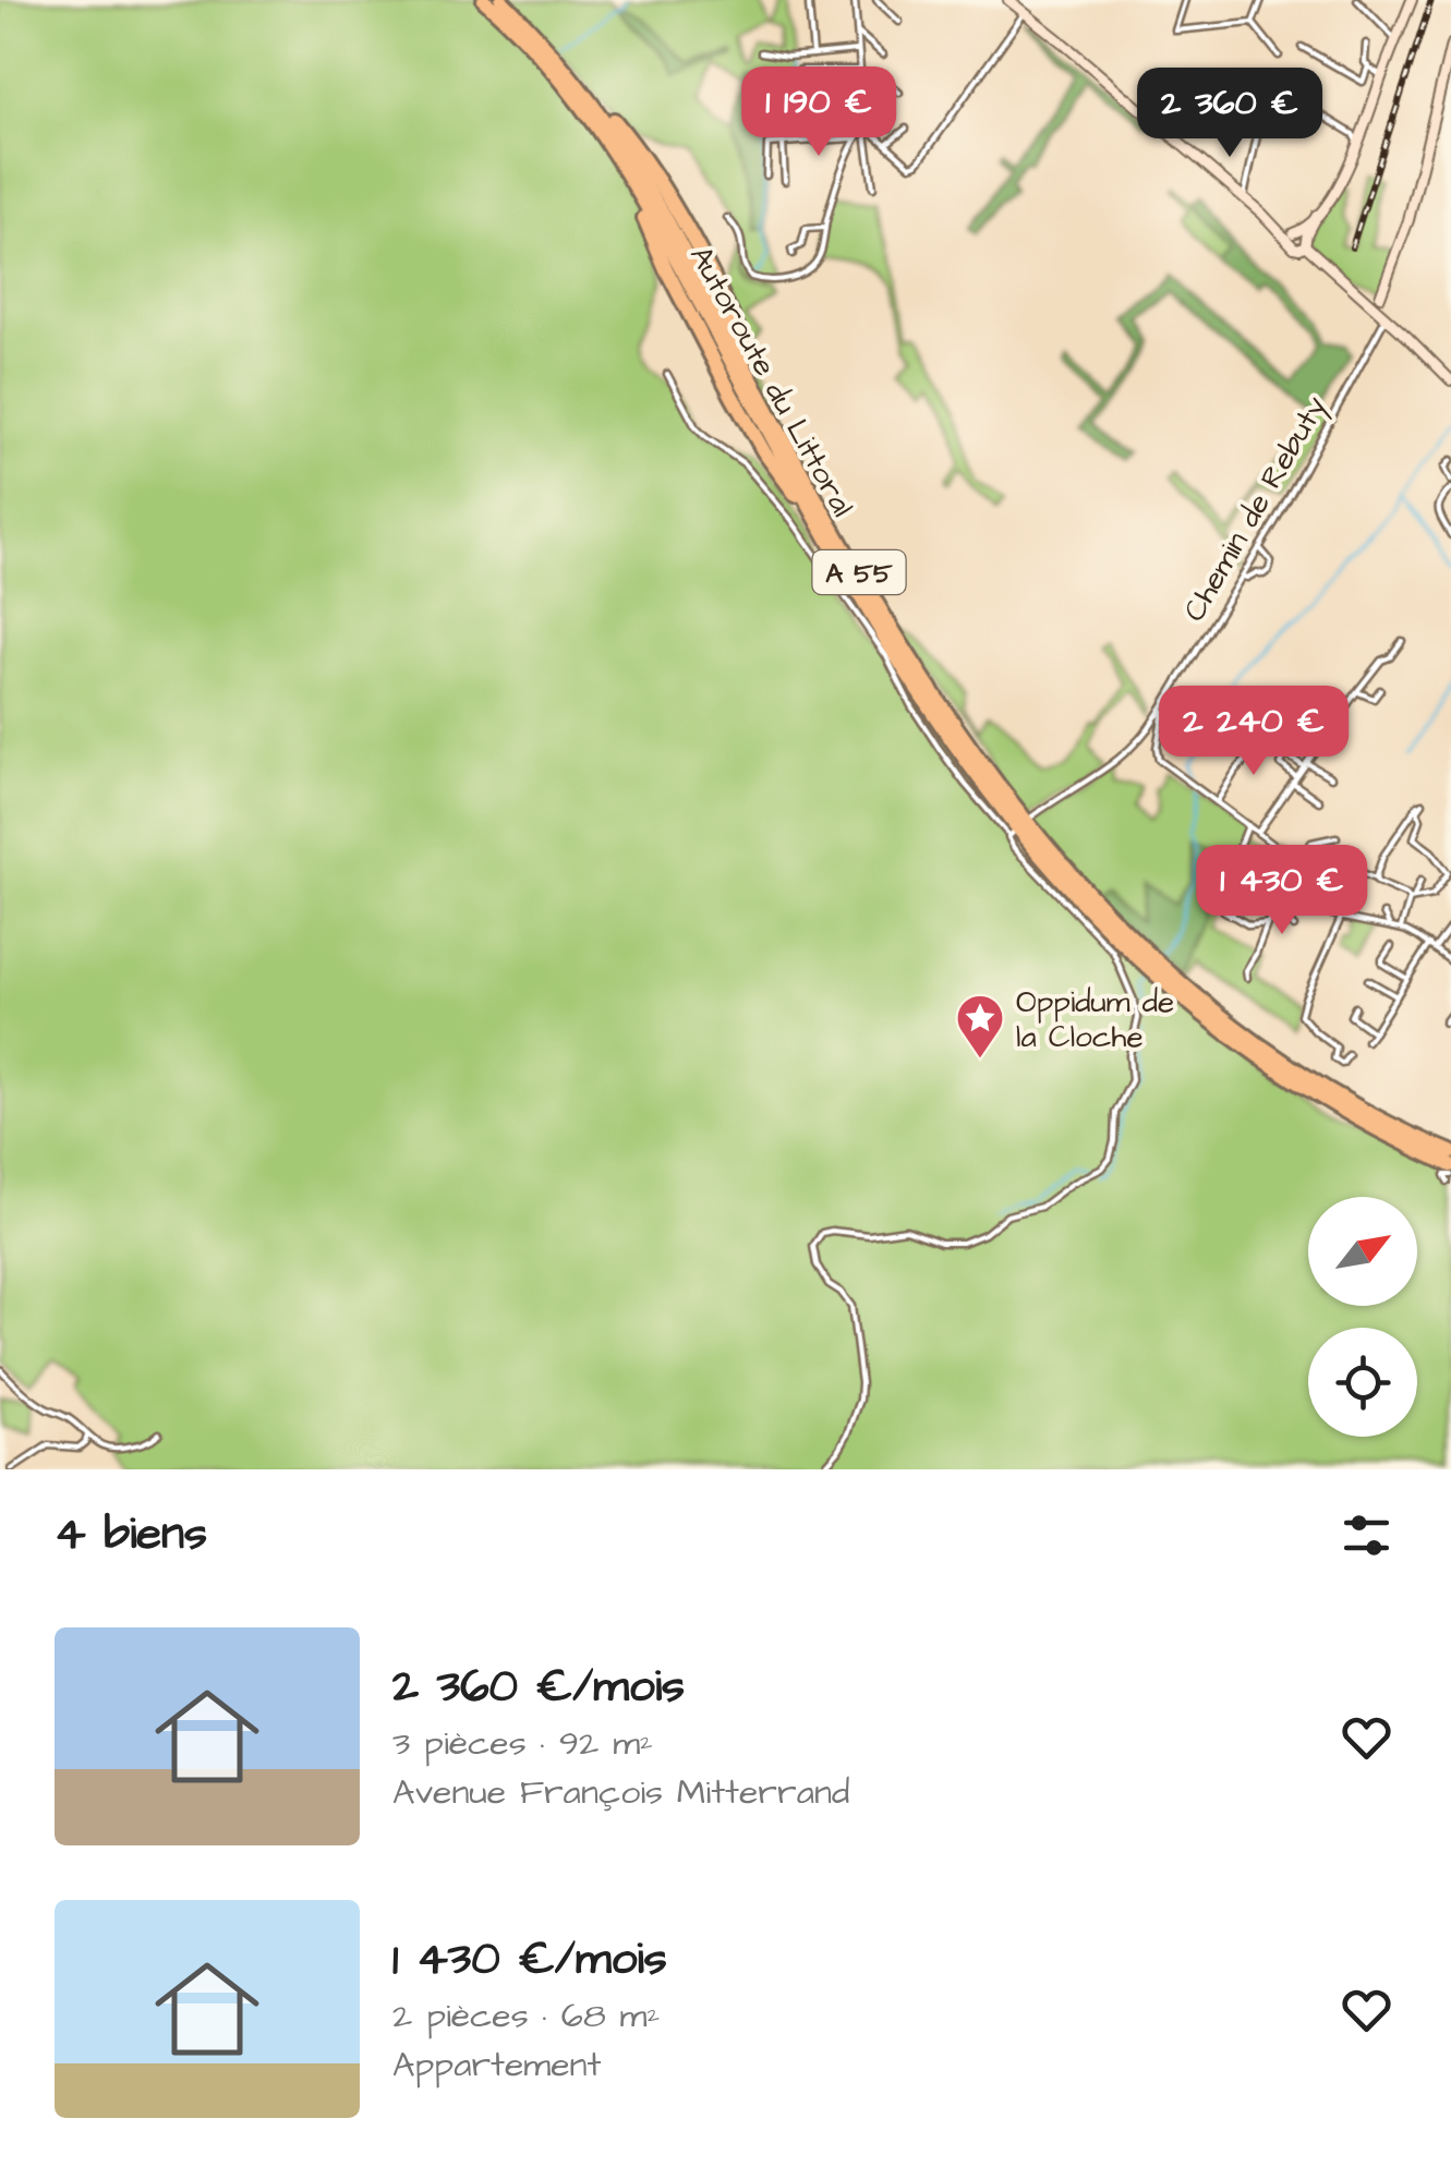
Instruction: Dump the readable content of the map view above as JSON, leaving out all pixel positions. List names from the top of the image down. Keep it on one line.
{"streets":{"highway":["Autoroute du Littoral","A 55"],"street":["Chemin de Rebuty"]},"places":{"place":["Oppidum de la Cloche"]},"north":"top right","page":{"price":["1 190 €","2 360 €","2 240 €","1 430 €"],"heading":"4 biens","list":[{"name":"2 360 €/mois","note":"3 pièces · 92 m² · Avenue François Mitterrand"},{"name":"1 430 €/mois","note":"2 pièces · 68 m² · Appartement"}]}}
